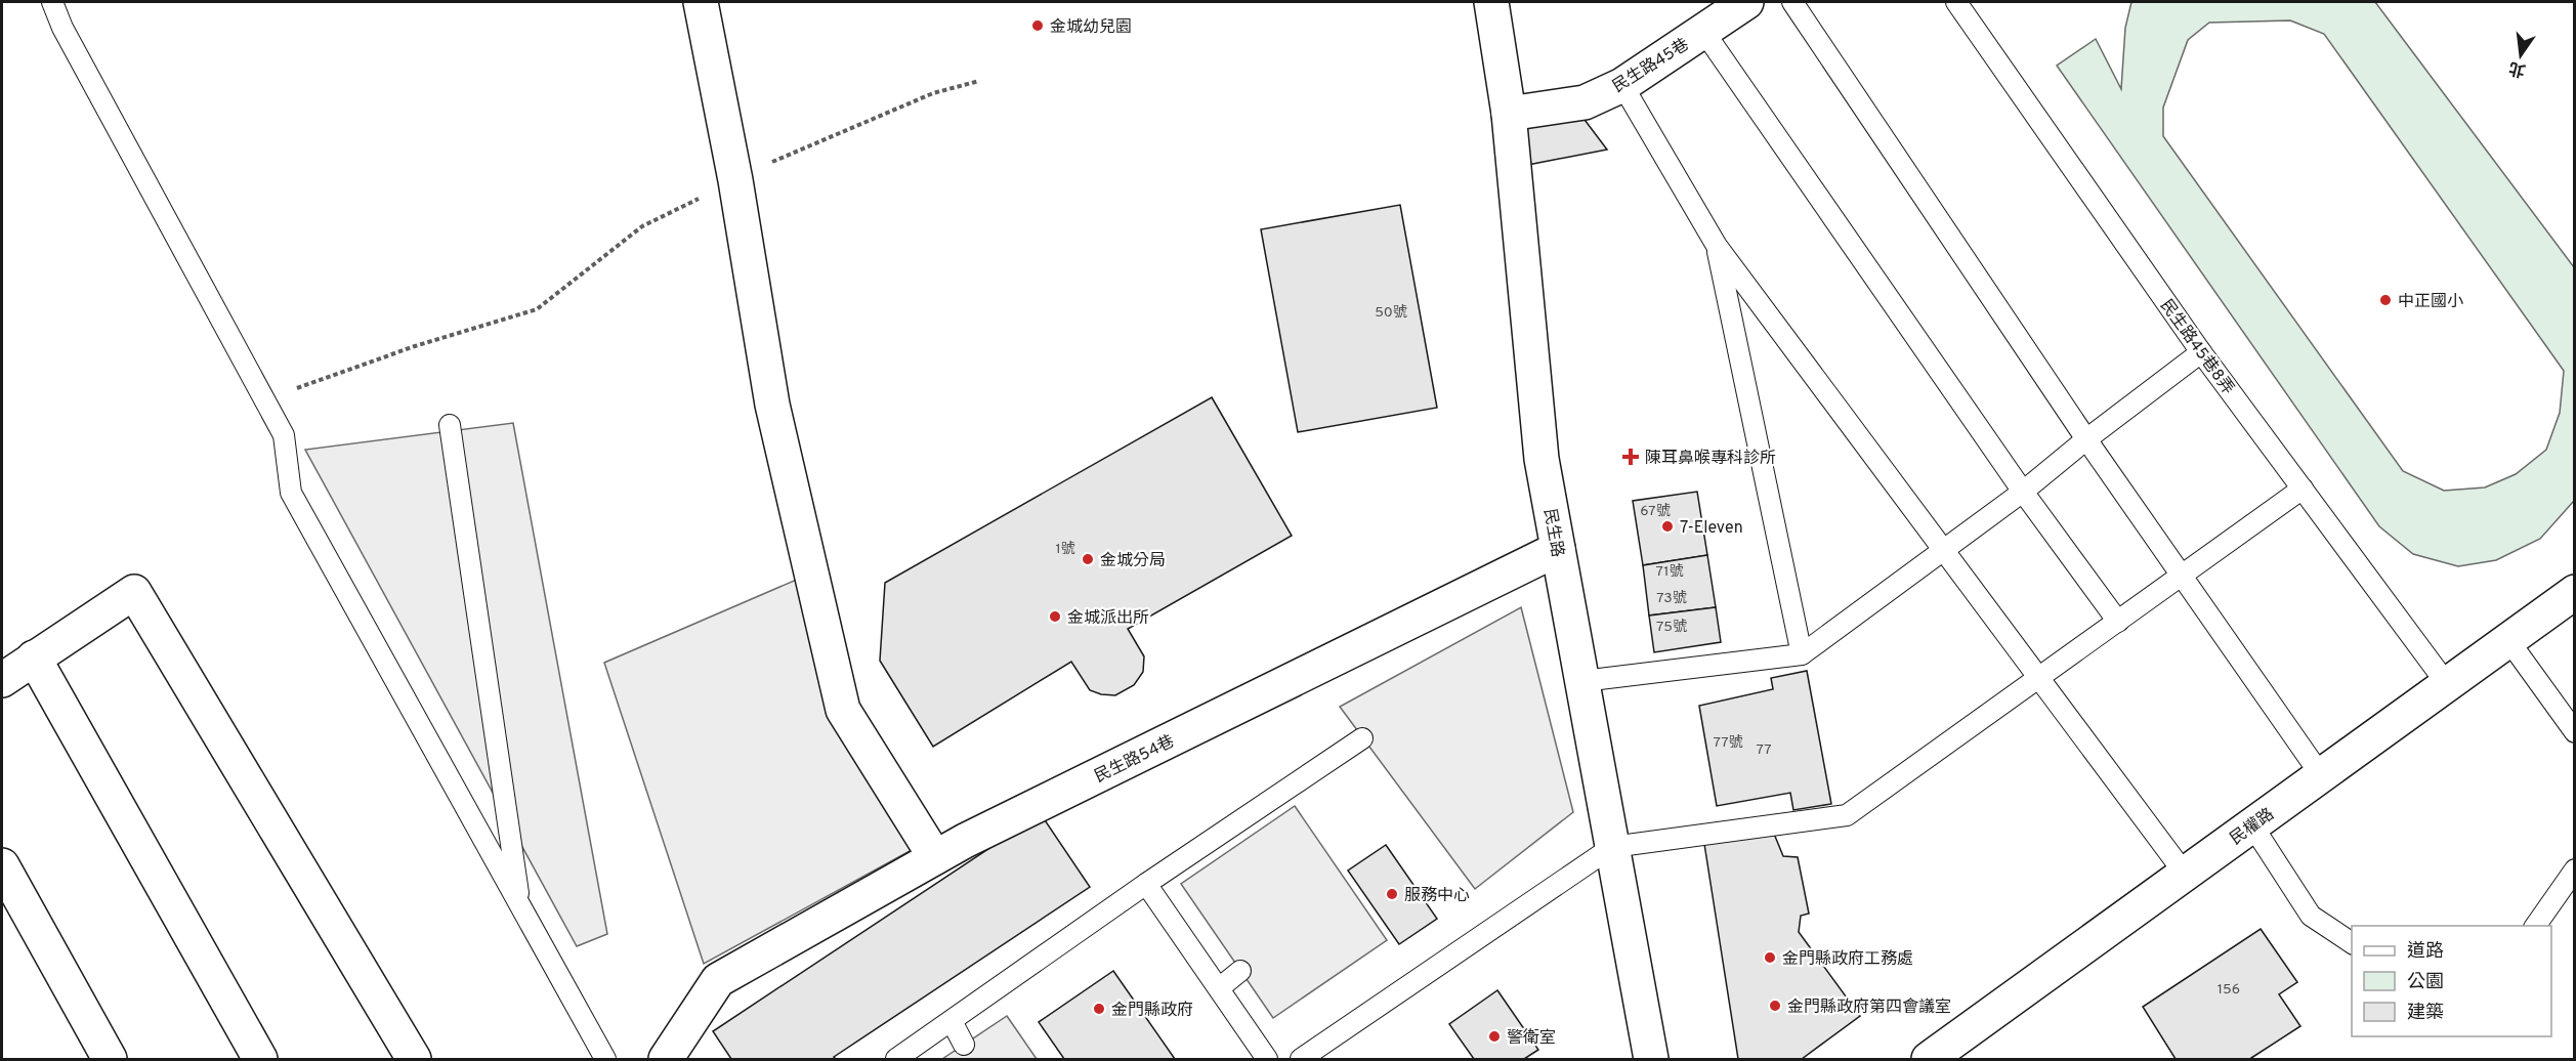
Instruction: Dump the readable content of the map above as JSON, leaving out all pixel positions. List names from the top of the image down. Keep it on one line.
{"streets":{"street":["民生路45巷","民生路","民生路54巷","民權路"],"lane":["民生路45巷8弄"]},"crossings":[["民生路45巷","民生路"],["民生路45巷8弄","民權路"],["民生路","民生路54巷"]],"places":{"other":["金城幼兒園","中正國小","7-Eleven","金城分局","金城派出所","服務中心","金門縣政府工務處","金門縣政府第四會議室","金門縣政府","警衛室"],"health":["陳耳鼻喉專科診所"]},"house_numbers":["50號","67號","1號","71號","73號","75號","77號","77","156"],"legend":["道路","公園","建築"],"north":"bottom"}
